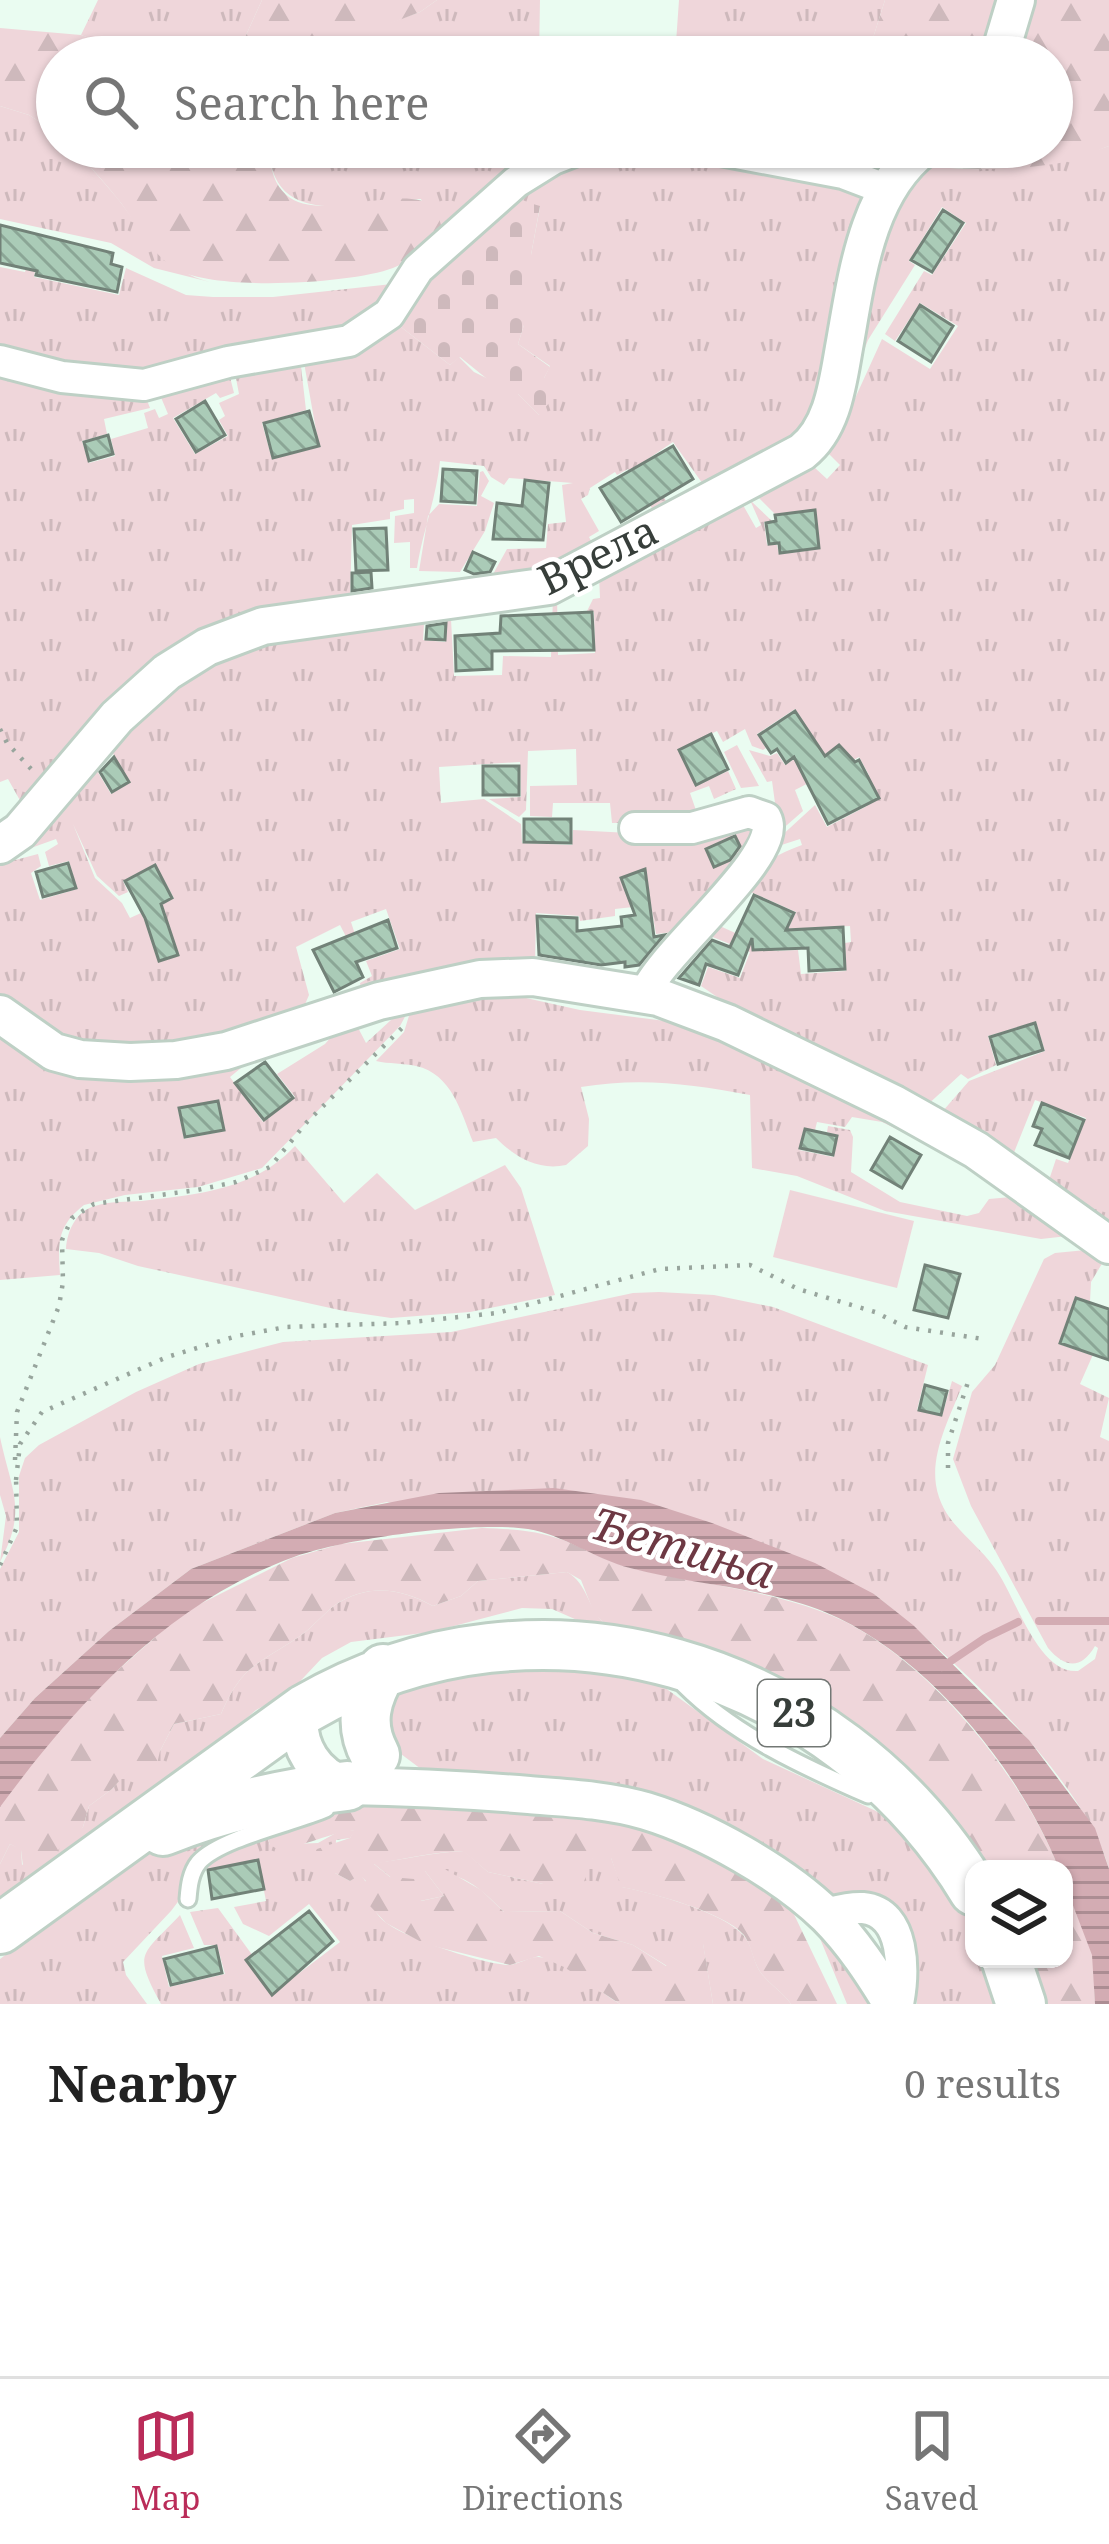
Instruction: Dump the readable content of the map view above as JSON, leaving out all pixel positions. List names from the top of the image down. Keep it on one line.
{"streets":{"main road":["23"],"street":["Врела"]},"water":["Ђетиња"],"page":{"search":"Search here","heading":["Nearby","0 results"],"nav":["Map","Directions","Saved"]}}
